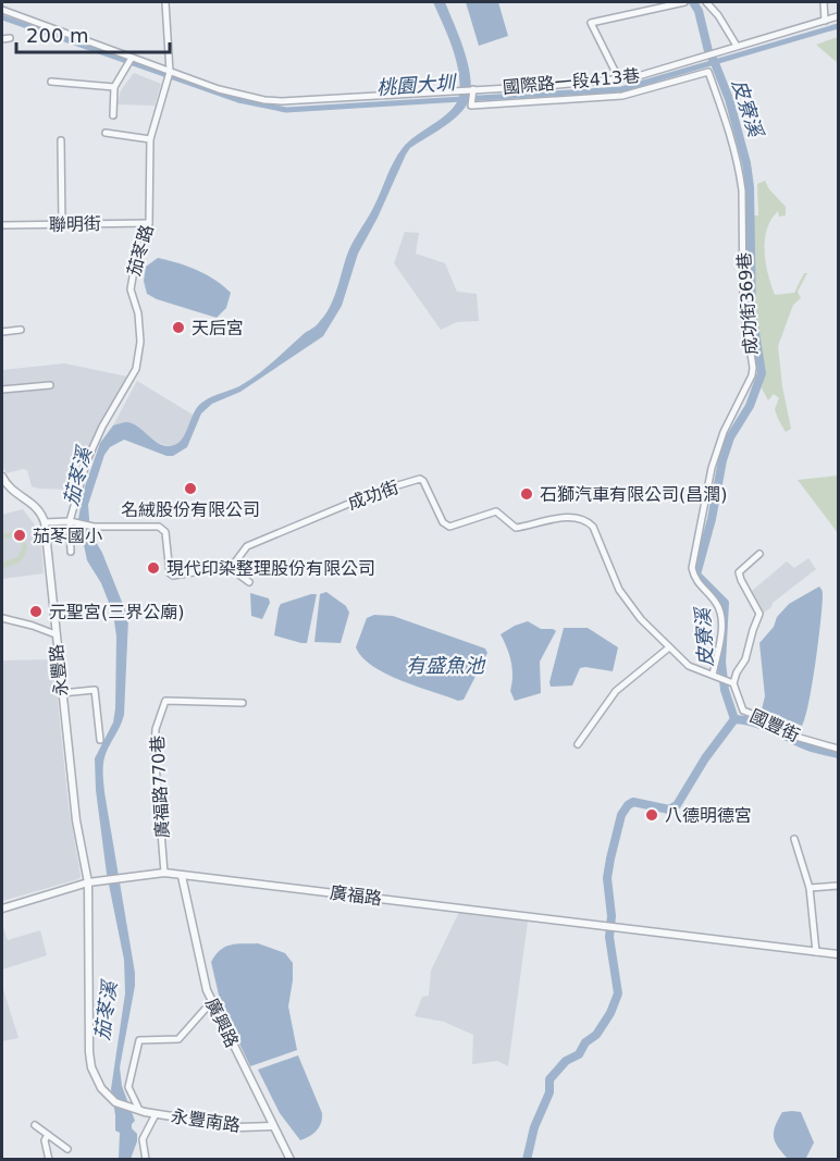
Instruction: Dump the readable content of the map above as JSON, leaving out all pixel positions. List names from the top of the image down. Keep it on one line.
{"streets":{"street":["國際路一段413巷","聯明街","茄苳路","成功街369巷","成功街","永豐路","國豐街","廣福路770巷","廣福路","廣興路","永豐南路"]},"crossings":[["國際路一段413巷","茄苳路"],["國際路一段413巷","成功街369巷"],["聯明街","茄苳路"],["成功街369巷","成功街"],["成功街","國豐街"],["永豐路","廣福路"],["永豐路","永豐南路"],["廣福路770巷","廣福路"],["廣福路","廣興路"],["廣福路","永豐南路"],["廣興路","永豐南路"]],"water":["桃園大圳","皮寮溪","茄苳溪","有盛魚池"],"places":["天后宮","名絨股份有限公司","石獅汽車有限公司(昌潤)","茄苳國小","現代印染整理股份有限公司","元聖宮(三界公廟)","八德明德宮"],"scale_bar":"200 m"}
